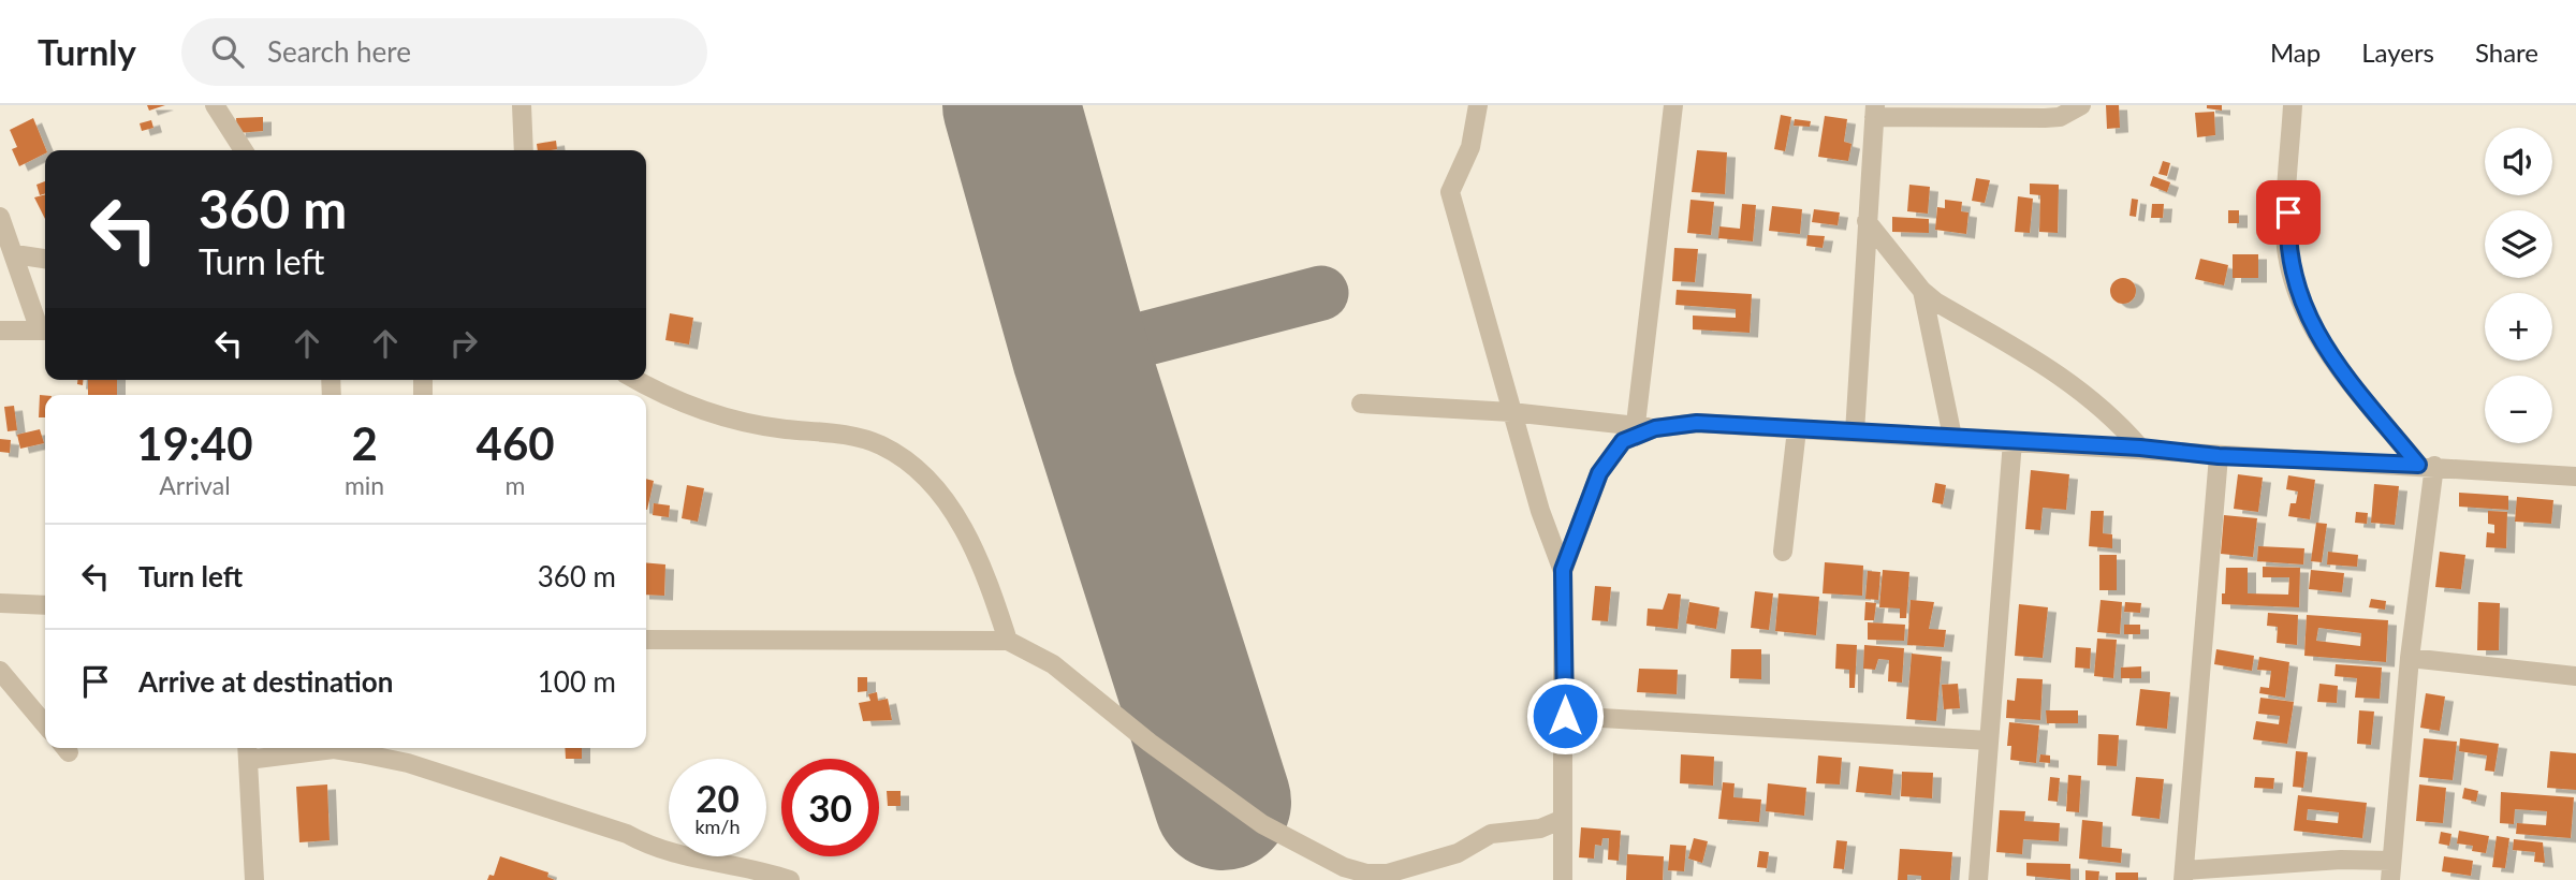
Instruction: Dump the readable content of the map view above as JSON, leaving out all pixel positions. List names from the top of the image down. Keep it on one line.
{"page":{"header":"Turnly","search":"Search here","nav":["Map","Layers","Share"],"map_buttons":["+","−"],"turn":["360 m","Turn left"],"eta":["19:40","Arrival","2","min","460","m"],"list":[{"name":"Turn left","value":"360 m"},{"name":"Arrive at destination","value":"100 m"}],"speed":"20 km/h","limit":"30"}}
